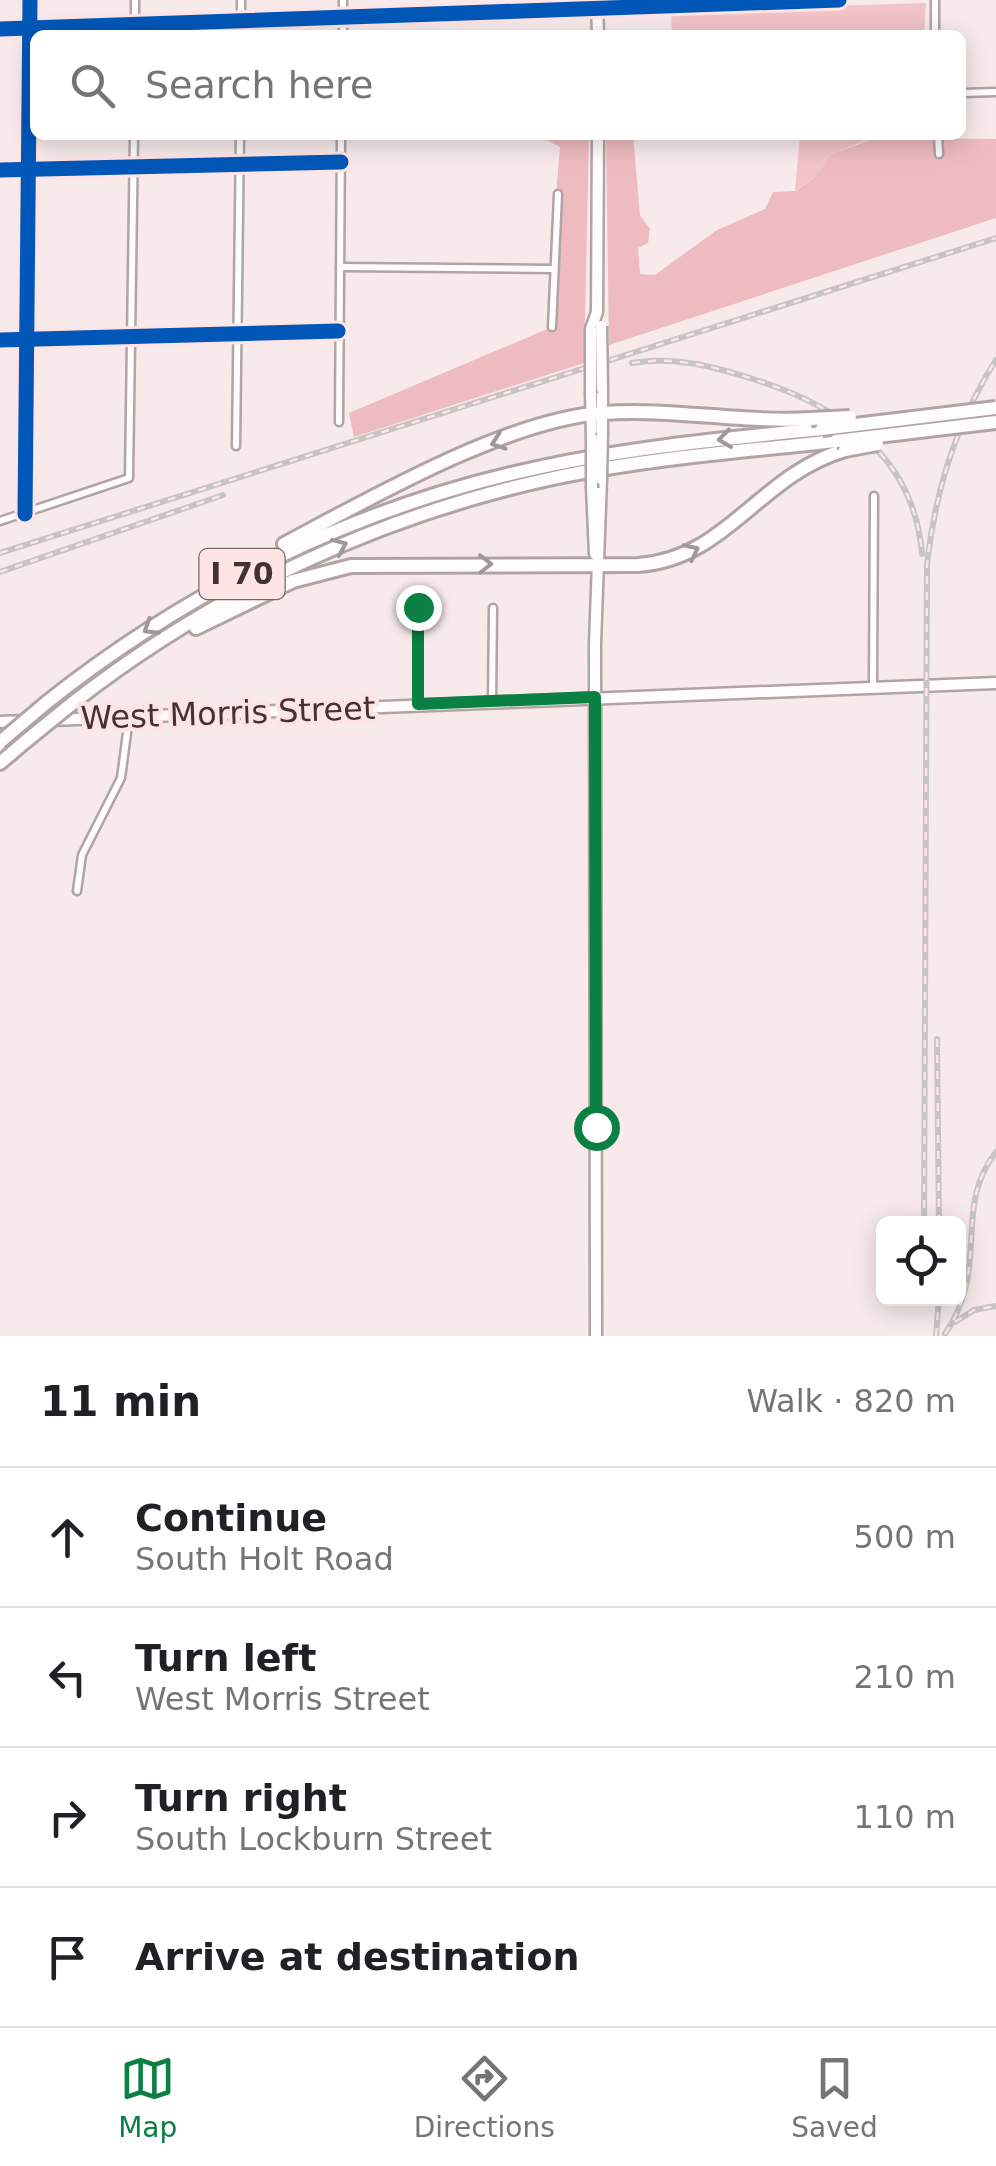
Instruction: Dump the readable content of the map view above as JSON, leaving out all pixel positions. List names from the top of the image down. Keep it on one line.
{"streets":{"highway":["I 70"],"main road":["West Morris Street"]},"page":{"search":"Search here","heading":["11 min","Walk · 820 m"],"list":[["Continue","South Holt Road","500 m"],["Turn left","West Morris Street","210 m"],["Turn right","South Lockburn Street","110 m"],"Arrive at destination"],"nav":["Map","Directions","Saved"]}}
